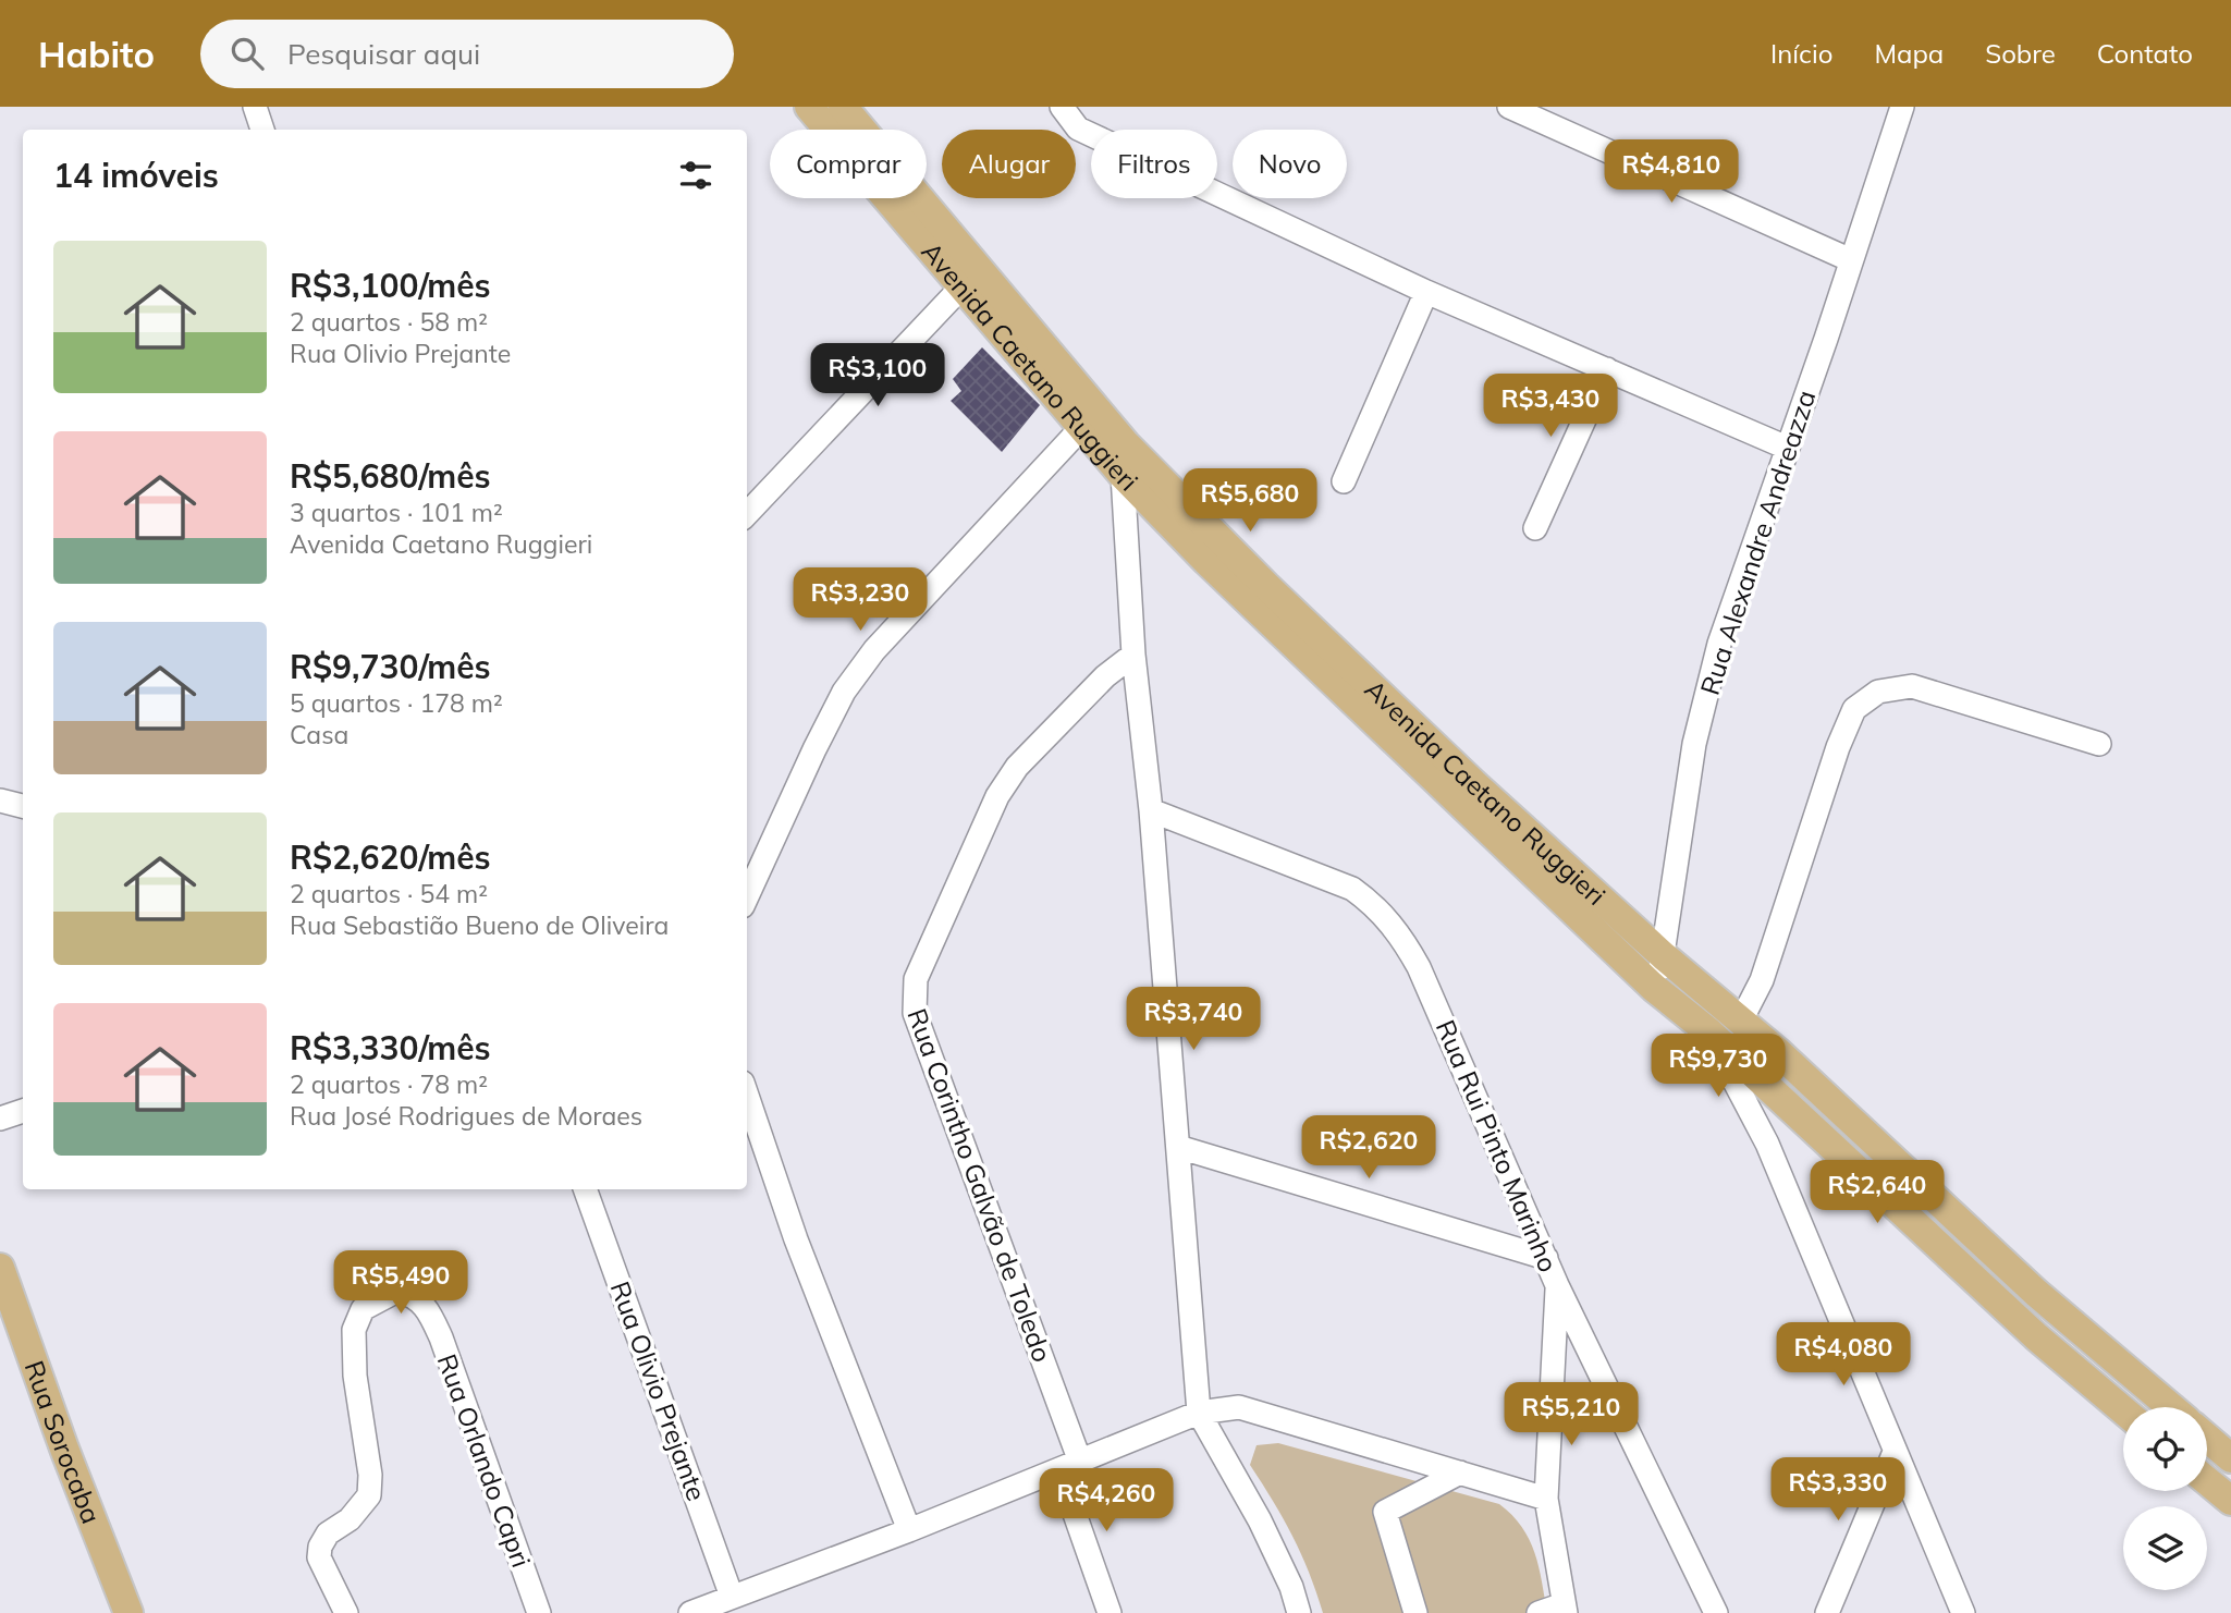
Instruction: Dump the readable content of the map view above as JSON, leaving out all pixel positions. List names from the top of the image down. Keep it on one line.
{"streets":{"main road":["Avenida Caetano Ruggieri","Rua Sorocaba"],"street":["Rua Alexandre Andreazza","Rua Rui Pinto Marinho","Rua Corintho Galvão de Toledo","Rua Olivio Prejante","Rua Orlando Capri"]},"crossings":[["Avenida Caetano Ruggieri","Rua Alexandre Andreazza"]],"page":{"header":"Habito","search":"Pesquisar aqui","nav":["Início","Mapa","Sobre","Contato"],"chip":["Comprar","Alugar","Filtros","Novo"],"heading":"14 imóveis","price":["R$4,810","R$3,100","R$3,430","R$5,680","R$3,230","R$3,740","R$9,730","R$2,620","R$2,640","R$5,490","R$4,080","R$5,210","R$3,330","R$4,260"],"list":[{"name":"R$3,100/mês","note":"2 quartos · 58 m² · Rua Olivio Prejante"},{"name":"R$5,680/mês","note":"3 quartos · 101 m² · Avenida Caetano Ruggieri"},{"name":"R$9,730/mês","note":"5 quartos · 178 m² · Casa"},{"name":"R$2,620/mês","note":"2 quartos · 54 m² · Rua Sebastião Bueno de Oliveira"},{"name":"R$3,330/mês","note":"2 quartos · 78 m² · Rua José Rodrigues de Moraes"}]}}
